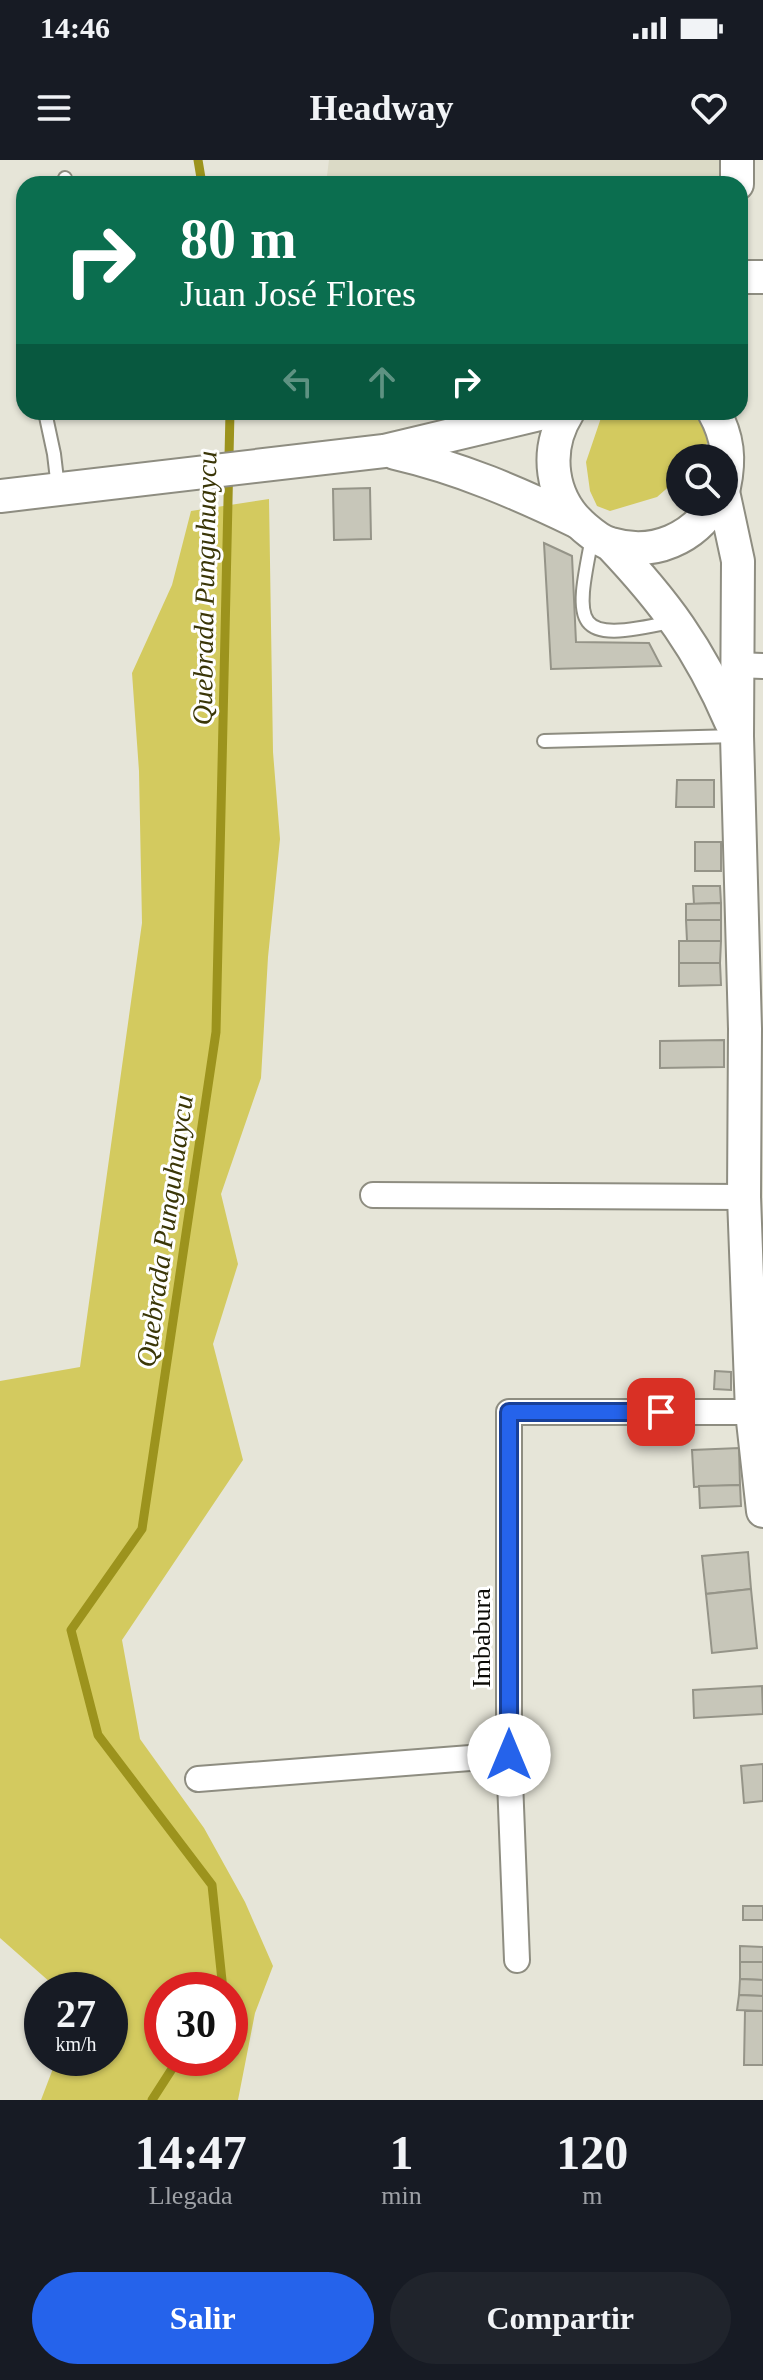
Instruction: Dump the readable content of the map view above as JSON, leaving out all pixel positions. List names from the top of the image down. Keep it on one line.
{"streets":{"street":["Imbabura"]},"water":["Quebrada Punguhuaycu"],"page":{"status":"14:46","header":"Headway","turn":["80 m","Juan José Flores"],"speed":"27 km/h","limit":"30","eta":["14:47","Llegada","1","min","120","m"],"buttons":["Salir","Compartir"]}}
